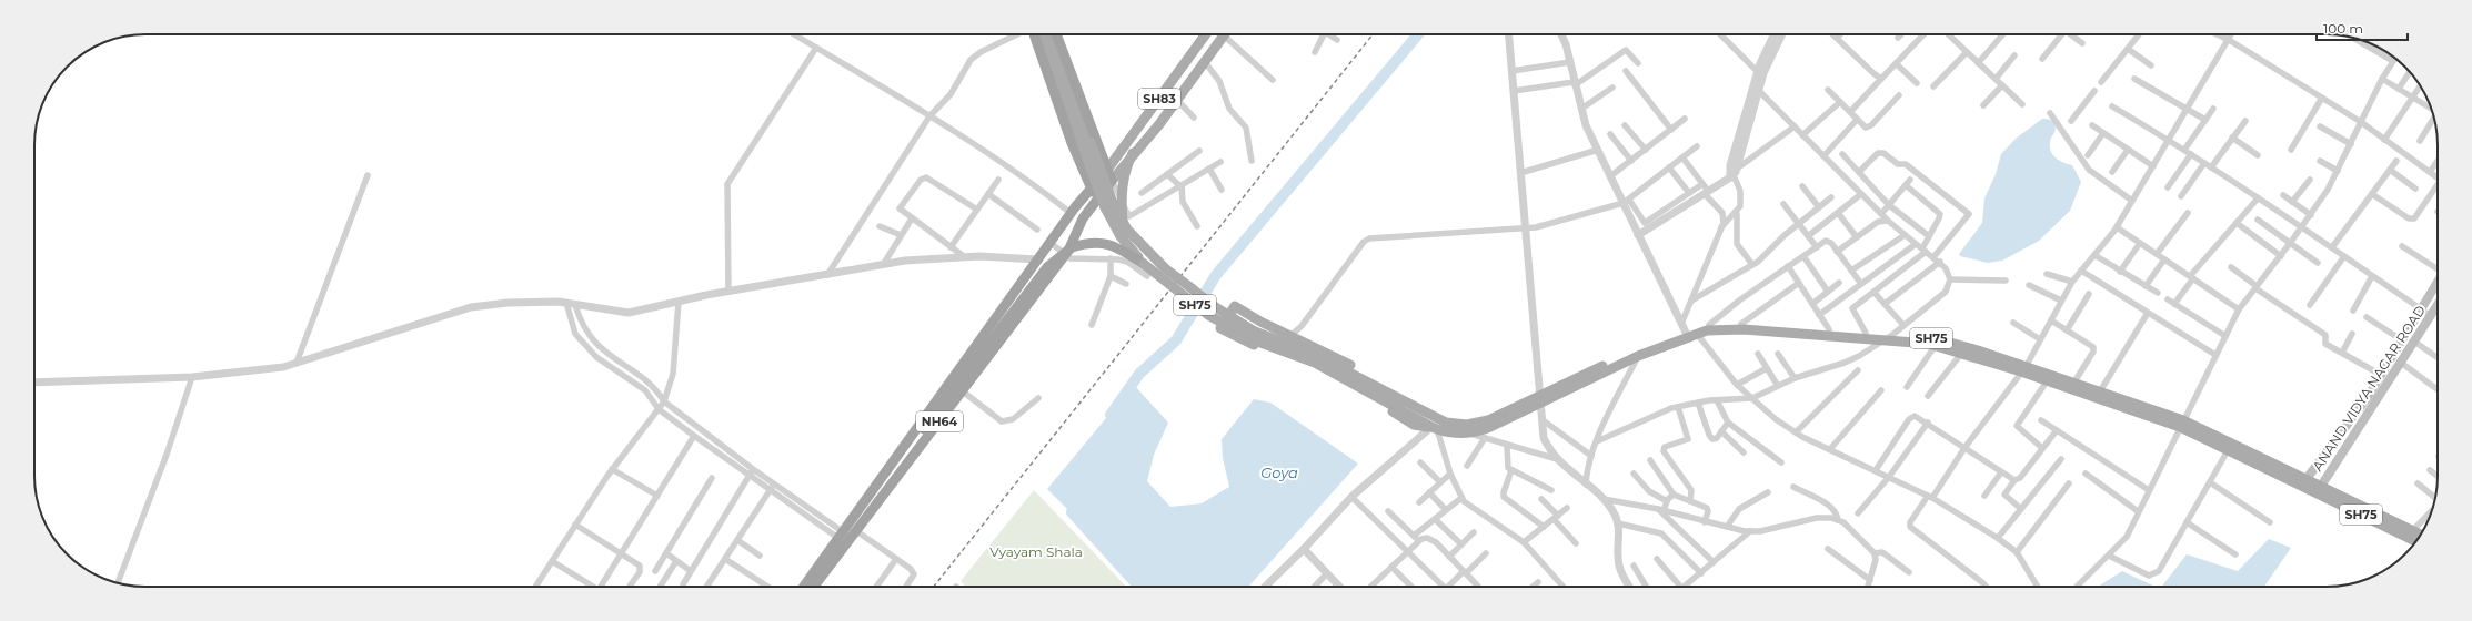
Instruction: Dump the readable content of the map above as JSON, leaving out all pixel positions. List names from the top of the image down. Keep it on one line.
{"streets":{"highway":["NH64"],"main road":["SH83","SH75","ANAND VIDYA NAGAR ROAD"]},"crossings":[["SH83","NH64"],["SH75","ANAND VIDYA NAGAR ROAD"]],"water":["Goya"],"parks":["Vyayam Shala"],"scale_bar":"100 m"}
